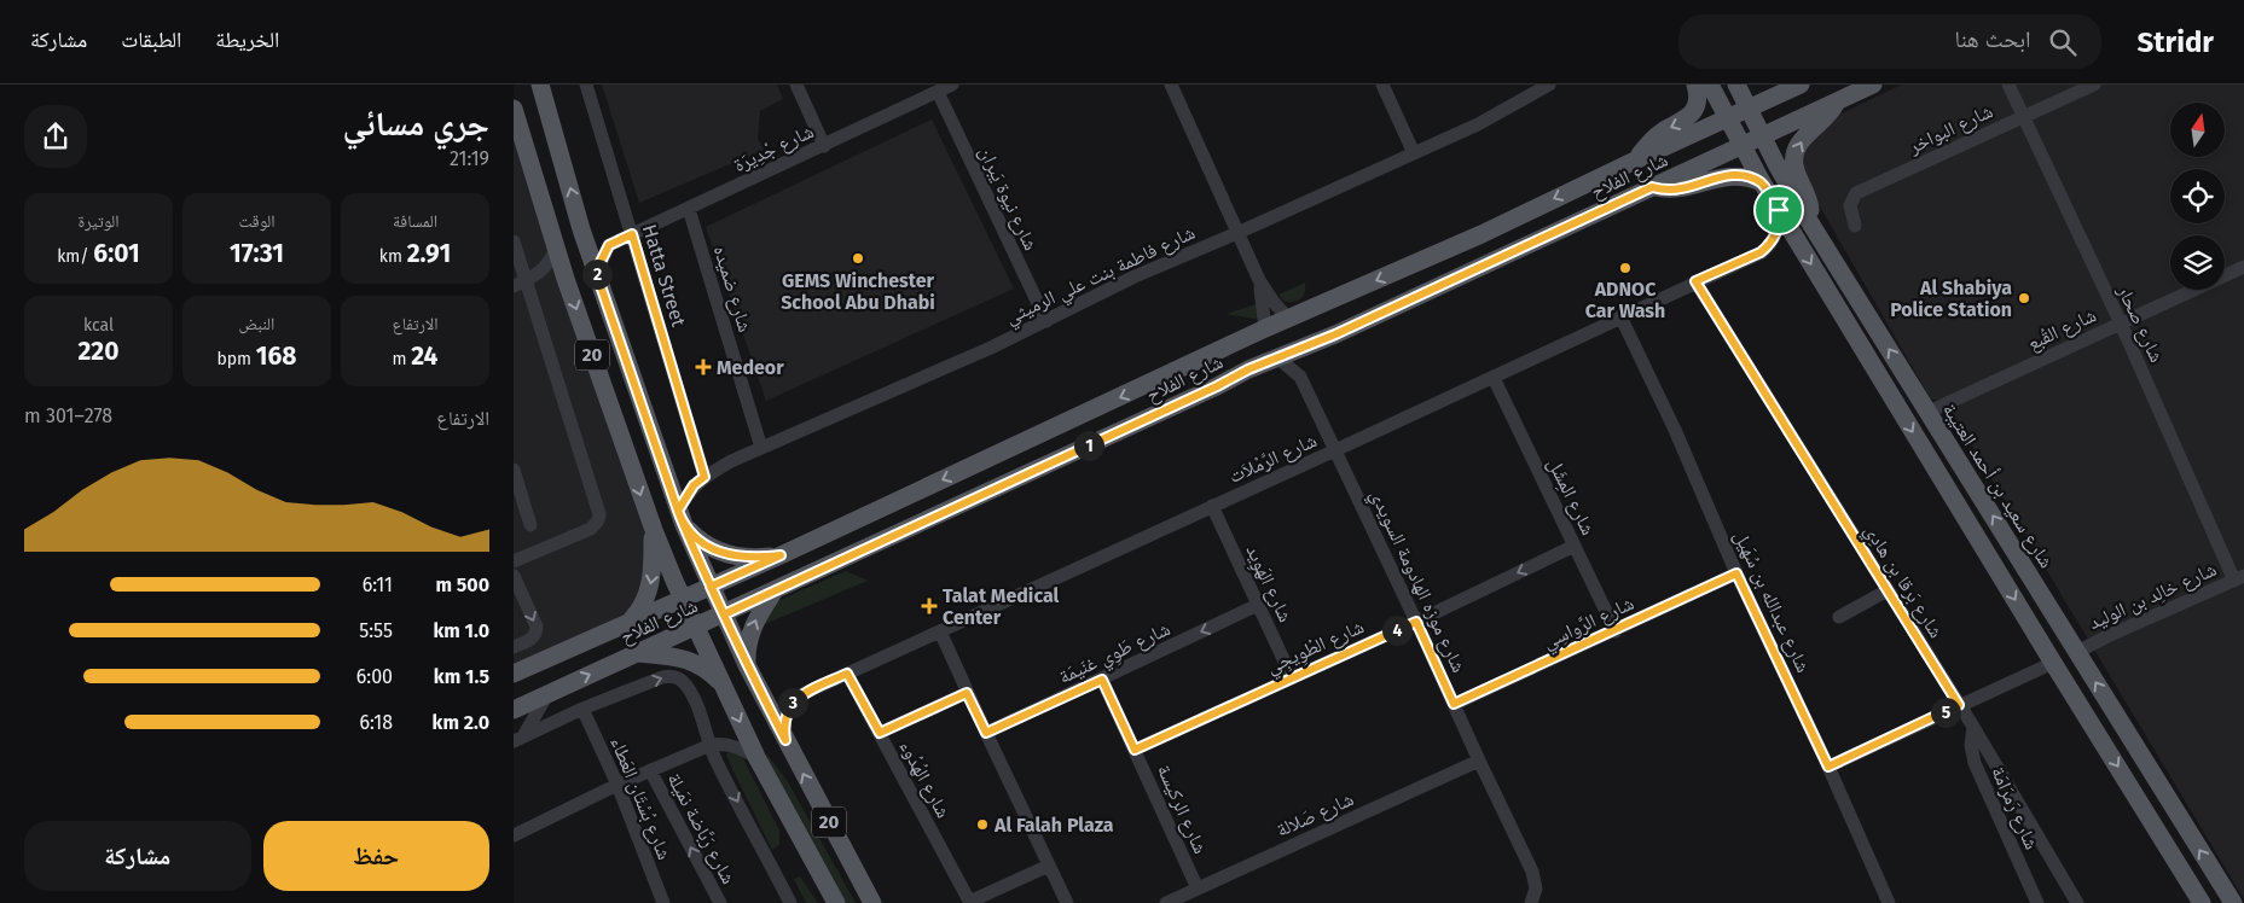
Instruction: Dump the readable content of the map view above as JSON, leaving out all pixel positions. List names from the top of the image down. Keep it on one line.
{"streets":{"main road":["شارع الفلاح","20","شارع سعيد بن أحمد العتيبة"],"street":["شارع البواخر","شارع جْدِيرَة","شارع نيوة يَبران","شارع فاطمة بنت علي الرميثي","Hatta Street","شارع ضميده","شارع صحار","شارع القُبع","شارع الرَّمْلاَت","شارع المِشَل","شارع موزه الهادومة السويدي","شارع بَرقا بن هادِي","شارع الهَوِيد","شارع خالِد بن الوليد","شارع عبدالله بن سُهَيل","شارع الرَّواسِي","شارع الطْوِيجِي","شارع طَوِي غنَيمَة","شارع الهُدُوء","شارع بُسْتَان العَطاء","شارع رَمرَامَة","شارع الركيسة","شارع صَلالة","شارع رَبَّاضة نمَيلة"]},"crossings":[["شارع البواخر","شارع صحار"],["شارع جْدِيرَة","شارع نيوة يَبران"],["شارع جْدِيرَة","Hatta Street"],["شارع جْدِيرَة","شارع ضميده"],["شارع الفلاح","20"],["شارع الفلاح","شارع سعيد بن أحمد العتيبة"],["شارع الفلاح","شارع موزه الهادومة السويدي"],["شارع نيوة يَبران","شارع فاطمة بنت علي الرميثي"],["شارع فاطمة بنت علي الرميثي","Hatta Street"],["شارع فاطمة بنت علي الرميثي","شارع ضميده"],["شارع فاطمة بنت علي الرميثي","20"],["شارع صحار","شارع القُبع"],["شارع صحار","شارع خالِد بن الوليد"],["شارع القُبع","شارع سعيد بن أحمد العتيبة"],["20","شارع الرَّمْلاَت"],["شارع الرَّمْلاَت","شارع المِشَل"],["شارع الرَّمْلاَت","شارع موزه الهادومة السويدي"],["شارع الرَّمْلاَت","شارع بَرقا بن هادِي"],["شارع الرَّمْلاَت","شارع الهَوِيد"],["شارع الرَّمْلاَت","شارع عبدالله بن سُهَيل"],["شارع الرَّمْلاَت","شارع الهُدُوء"],["شارع سعيد بن أحمد العتيبة","شارع خالِد بن الوليد"],["شارع المِشَل","شارع الرَّواسِي"],["شارع المِشَل","شارع الطْوِيجِي"],["شارع موزه الهادومة السويدي","شارع الرَّواسِي"],["شارع موزه الهادومة السويدي","شارع الطْوِيجِي"],["شارع موزه الهادومة السويدي","شارع صَلالة"],["شارع بَرقا بن هادِي","شارع رَمرَامَة"],["شارع الهَوِيد","شارع الطْوِيجِي"],["شارع الهَوِيد","شارع طَوِي غنَيمَة"],["شارع عبدالله بن سُهَيل","شارع الرَّواسِي"],["شارع الطْوِيجِي","شارع الركيسة"],["شارع طَوِي غنَيمَة","شارع الركيسة"],["شارع الركيسة","شارع صَلالة"]],"one_way":["شارع الطْوِيجِي","شارع طَوِي غنَيمَة"],"places":{"other":["GEMS Winchester School Abu Dhabi","ADNOC Car Wash","Al Shabiya Police Station","Al Falah Plaza"],"health":["Medeor","Talat Medical Center"]},"north":"top","page":{"header":"Stridr","search":"ابحث هنا","nav":["الخريطة","الطبقات","مشاركة"],"heading":["جري مسائي","21:19"],"stats":[["المسافة","2.91 km"],["الوقت","17:31"],["الوتيرة","6:01 /km"],["الارتفاع","24 m"],["النبض","168 bpm"],["kcal","220"]],"pins":["2","1","4","3","5"],"chart":["الارتفاع","278–301 m"],"list":[{"name":"500 m","note":"6:11"},{"name":"1.0 km","note":"5:55"},{"name":"1.5 km","note":"6:00"},{"name":"2.0 km","note":"6:18"}],"buttons":["حفظ","مشاركة"]}}
